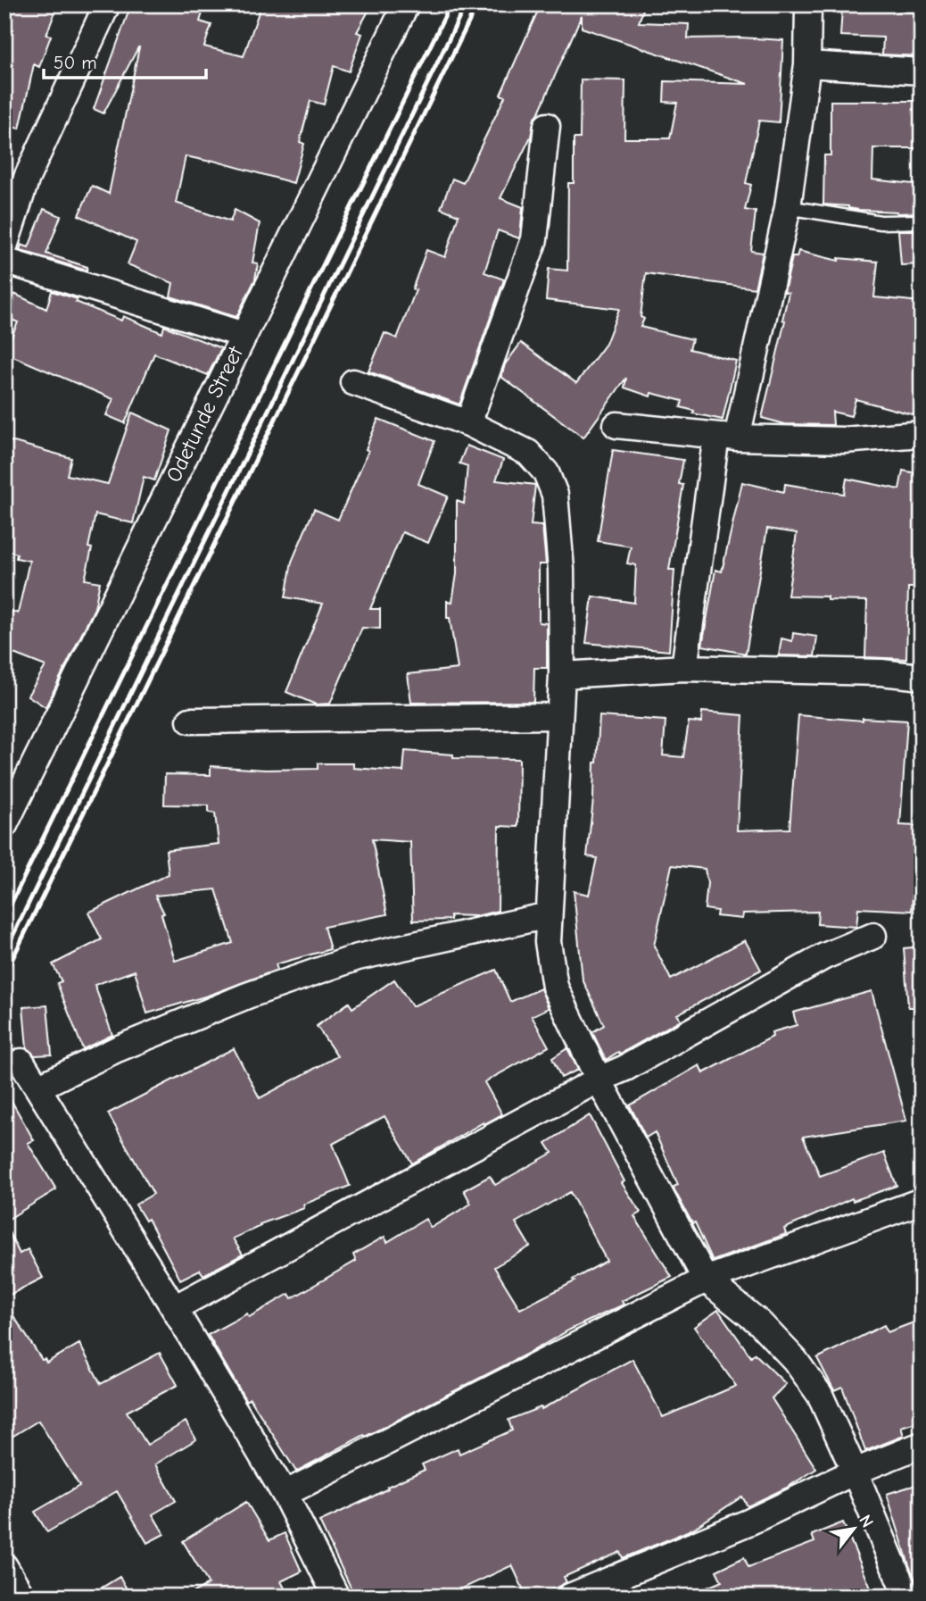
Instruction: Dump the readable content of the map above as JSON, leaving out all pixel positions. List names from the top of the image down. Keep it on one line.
{"streets":{"street":["Odetunde Street"]},"scale_bar":"50 m","north":"top right"}
